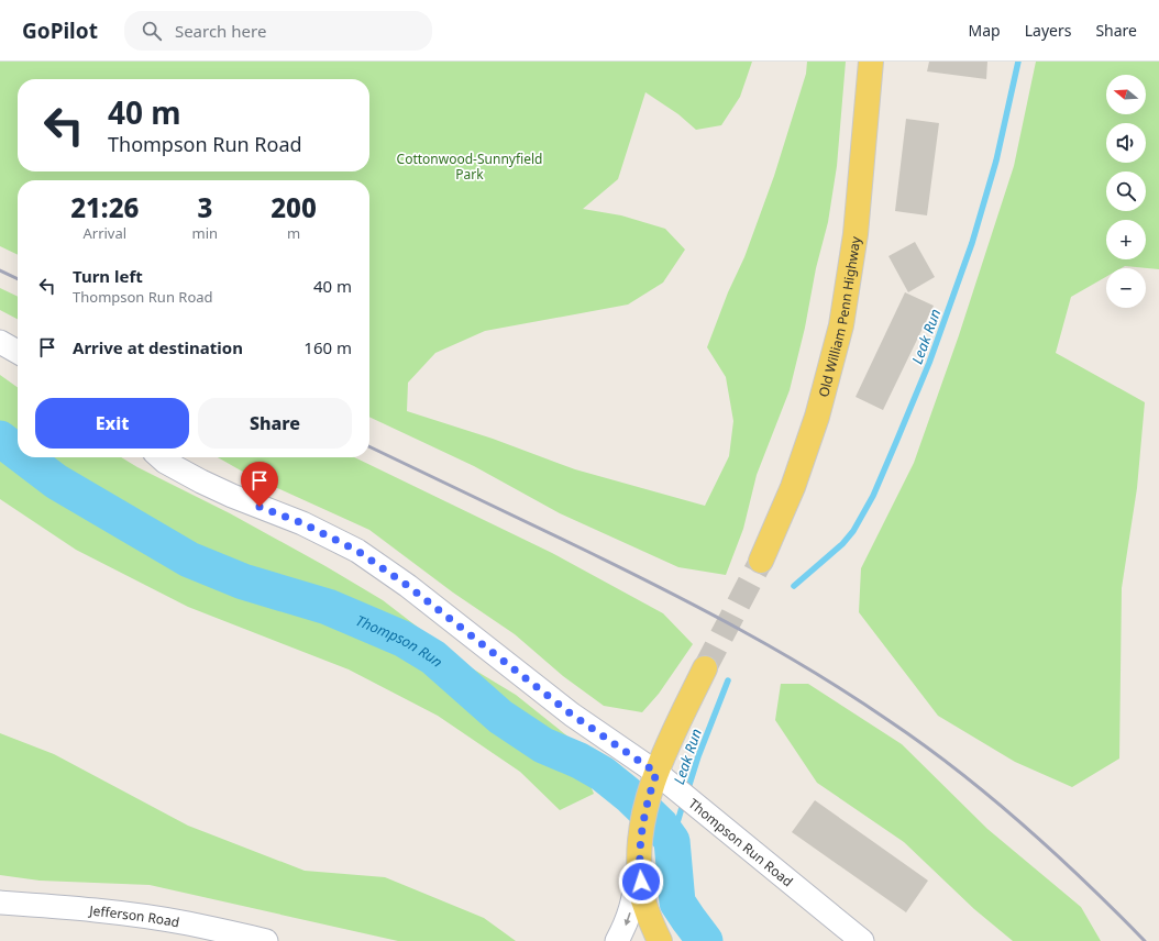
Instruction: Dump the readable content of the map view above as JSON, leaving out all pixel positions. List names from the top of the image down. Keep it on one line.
{"streets":{"main road":["Old William Penn Highway"],"street":["Thompson Run Road","Jefferson Road"]},"water":["Leak Run","Thompson Run"],"parks":["Cottonwood-Sunnyfield Park"],"north":"left","page":{"header":"GoPilot","search":"Search here","nav":["Map","Layers","Share"],"map_buttons":["+","−"],"turn":["40 m","Thompson Run Road"],"eta":["21:26","Arrival","3","min","200","m"],"list":[{"name":"Turn left","note":"Thompson Run Road","value":"40 m"},{"name":"Arrive at destination","value":"160 m"}],"buttons":["Exit","Share"]}}
